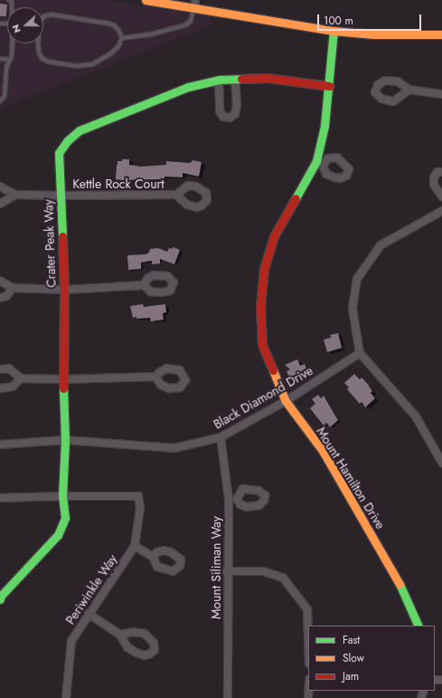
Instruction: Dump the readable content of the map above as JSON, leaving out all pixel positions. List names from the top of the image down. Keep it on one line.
{"streets":{"street":["Kettle Rock Court","Crater Peak Way","Black Diamond Drive","Mount Hamilton Drive","Mount Siliman Way","Periwinkle Way"]},"crossings":[["Kettle Rock Court","Crater Peak Way"],["Crater Peak Way","Black Diamond Drive"],["Crater Peak Way","Mount Hamilton Drive"],["Crater Peak Way","Periwinkle Way"],["Black Diamond Drive","Mount Hamilton Drive"],["Black Diamond Drive","Mount Siliman Way"]],"legend":["Fast","Slow","Jam"],"scale_bar":"100 m","north":"left"}
